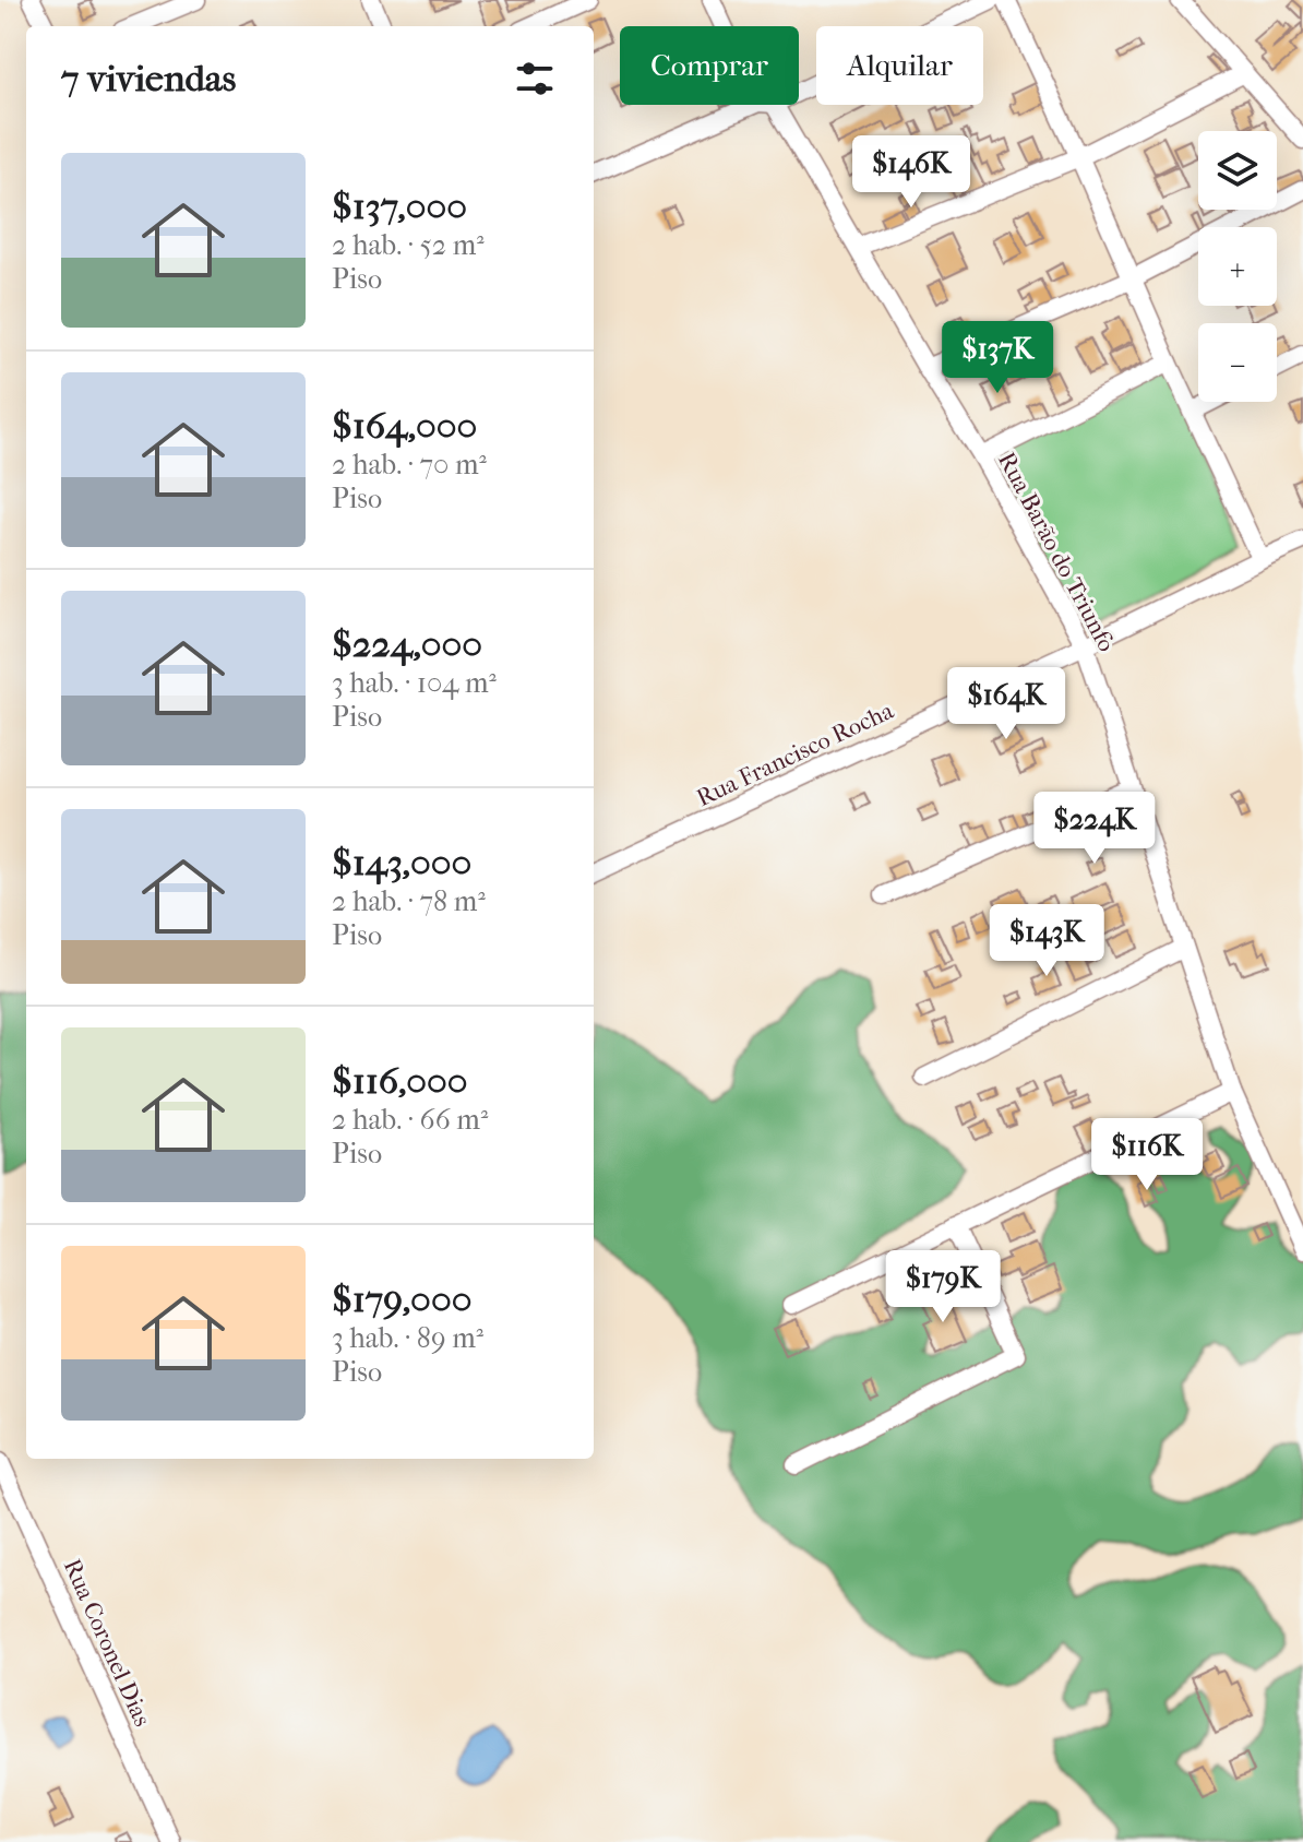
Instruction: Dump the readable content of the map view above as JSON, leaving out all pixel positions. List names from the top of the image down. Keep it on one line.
{"streets":{"street":["Rua Barão do Triunfo","Rua Francisco Rocha","Rua Coronel Dias"]},"crossings":[["Rua Barão do Triunfo","Rua Francisco Rocha"]],"page":{"chip":["Comprar","Alquilar"],"heading":"7 viviendas","map_buttons":["+","−"],"list":[{"name":"$137,000","note":"2 hab. · 52 m² · Piso"},{"name":"$164,000","note":"2 hab. · 70 m² · Piso"},{"name":"$224,000","note":"3 hab. · 104 m² · Piso"},{"name":"$143,000","note":"2 hab. · 78 m² · Piso"},{"name":"$116,000","note":"2 hab. · 66 m² · Piso"},{"name":"$179,000","note":"3 hab. · 89 m² · Piso"}],"price":["$146K","$137K","$164K","$224K","$143K","$116K","$179K"]}}
